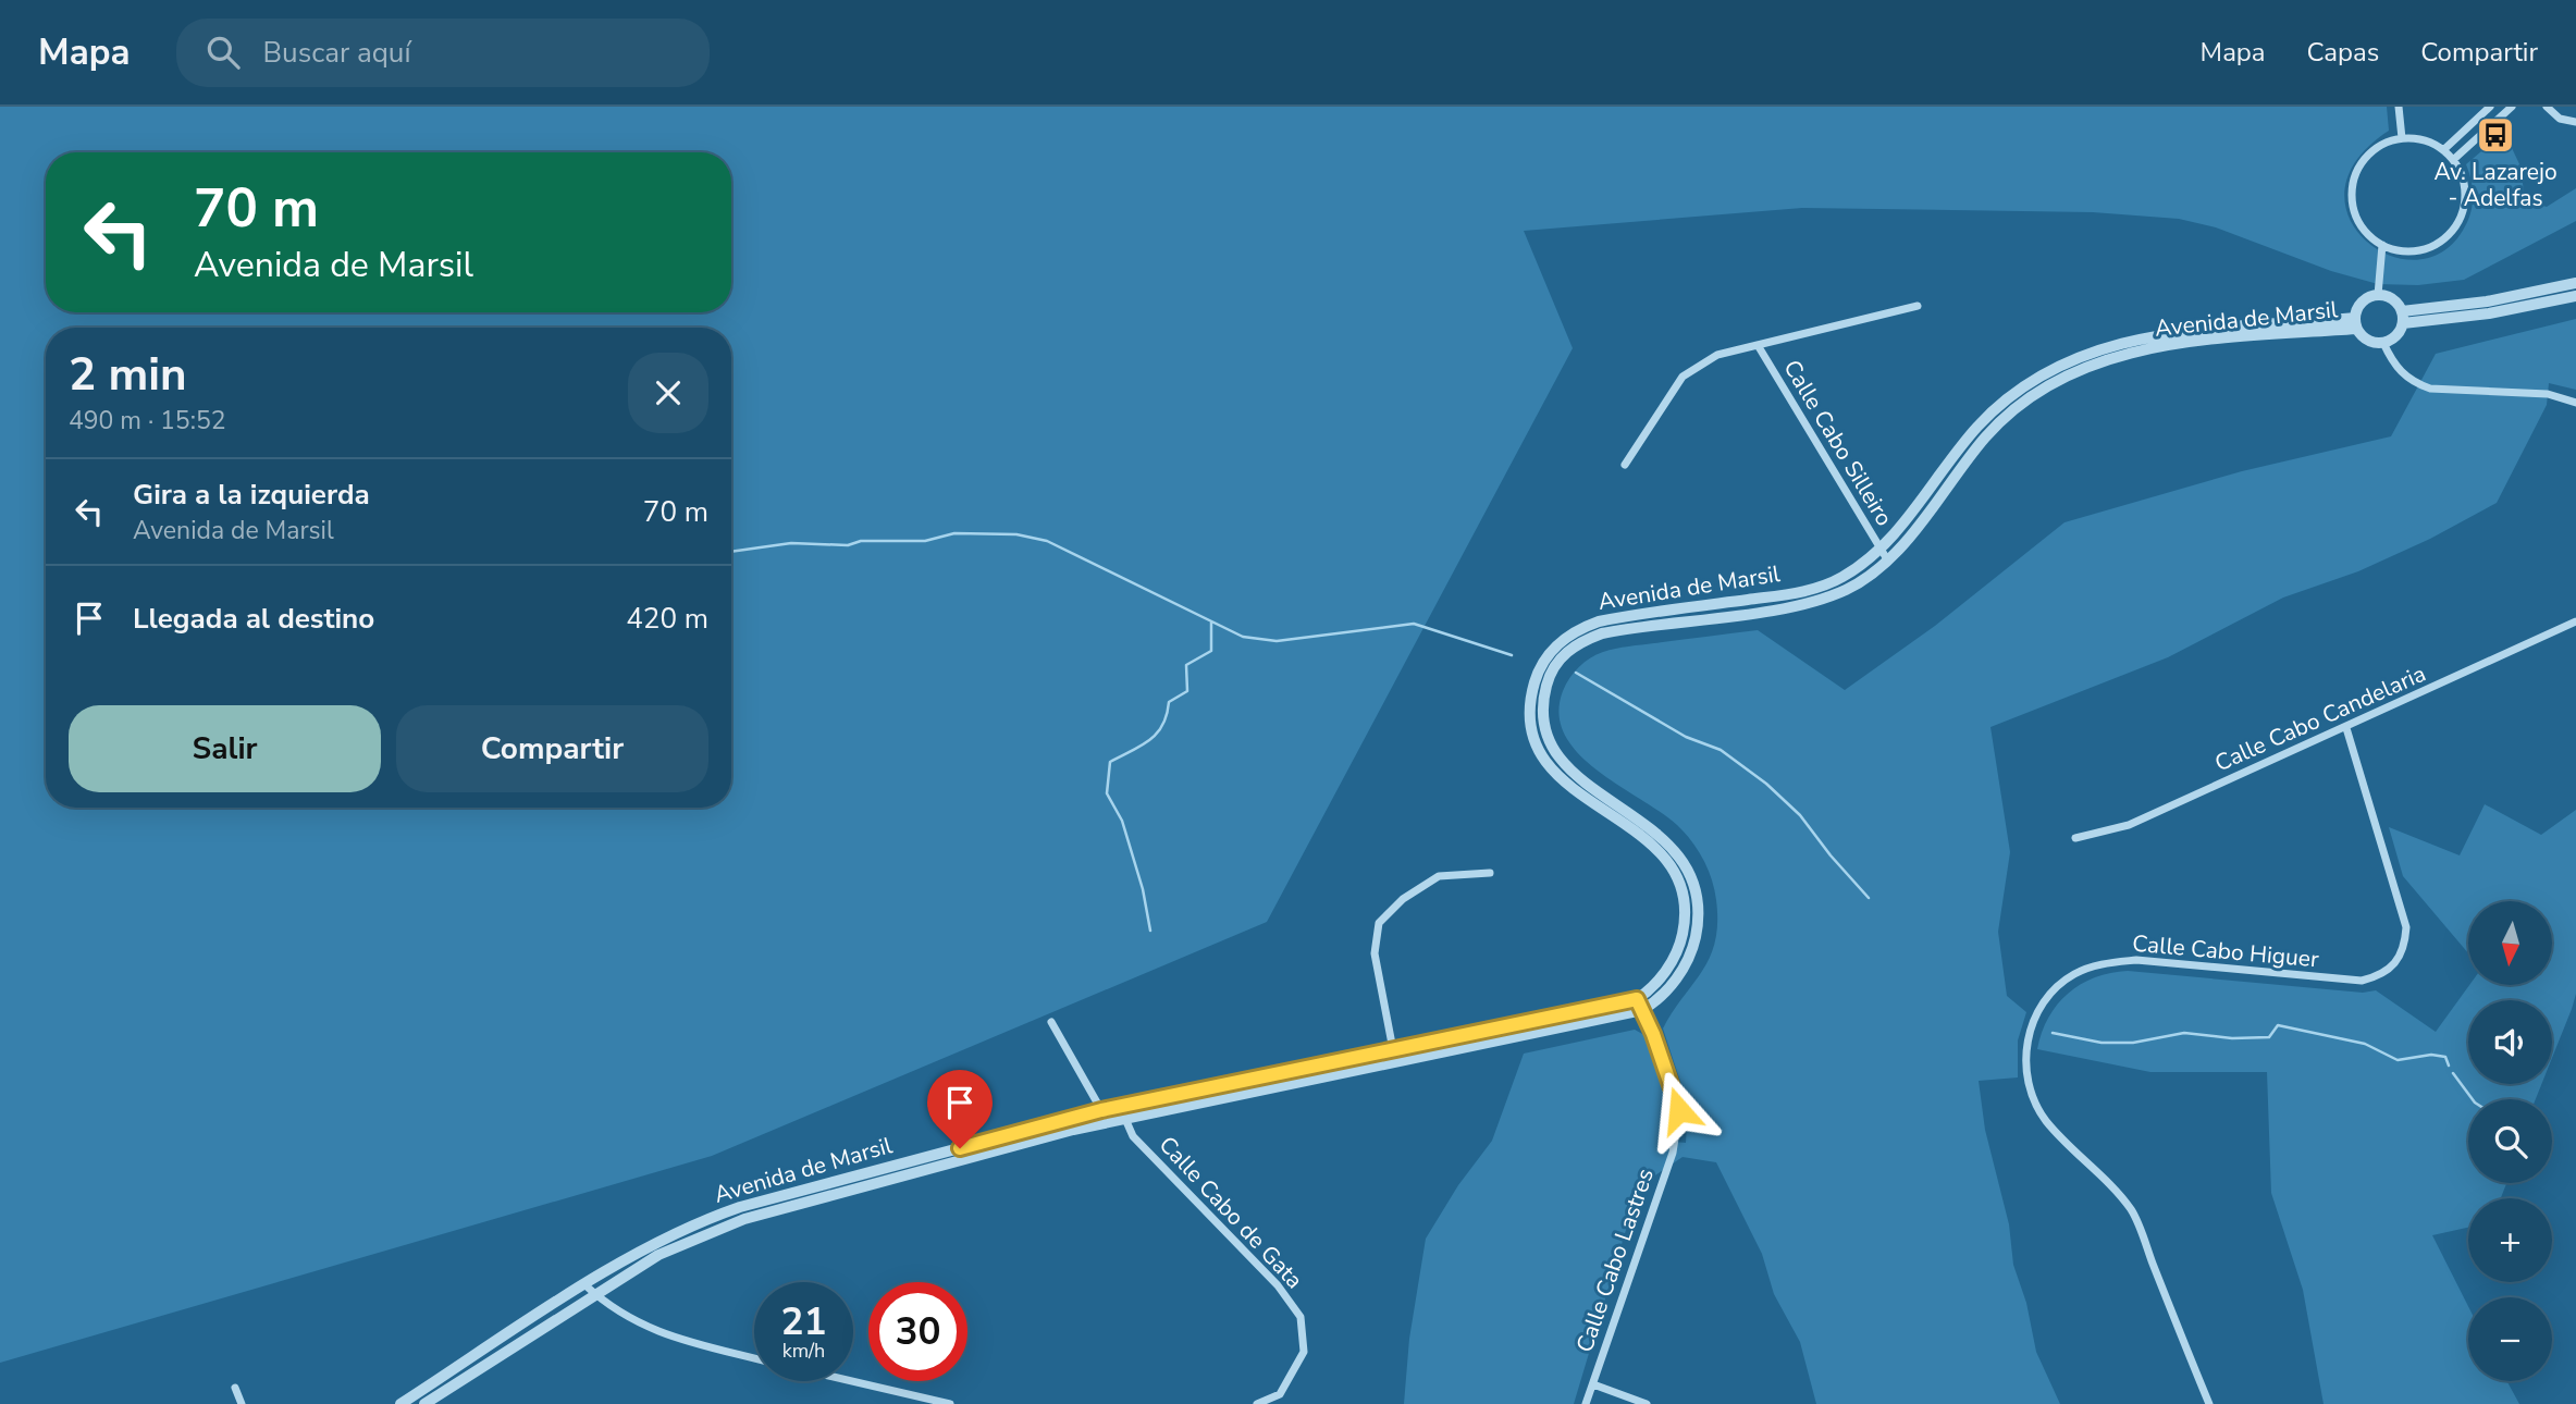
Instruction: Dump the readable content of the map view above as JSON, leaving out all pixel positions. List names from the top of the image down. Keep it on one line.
{"streets":{"street":["Avenida de Marsil","Calle Cabo Silleiro","Calle Cabo Candelaria","Calle Cabo Higuer","Calle Cabo de Gata","Calle Cabo Lastres"]},"crossings":[["Avenida de Marsil","Calle Cabo Silleiro"],["Avenida de Marsil","Calle Cabo de Gata"],["Avenida de Marsil","Calle Cabo Lastres"],["Calle Cabo Candelaria","Calle Cabo Higuer"]],"places":{"bus stop":["Av. Lazarejo - Adelfas"]},"north":"bottom","page":{"header":"Mapa","search":"Buscar aquí","nav":["Mapa","Capas","Compartir"],"turn":["70 m","Avenida de Marsil"],"heading":["2 min","490 m · 15:52"],"list":[{"name":"Gira a la izquierda","note":"Avenida de Marsil","value":"70 m"},{"name":"Llegada al destino","value":"420 m"}],"buttons":["Salir","Compartir"],"map_buttons":["+","−"],"speed":"21 km/h","limit":"30"}}
